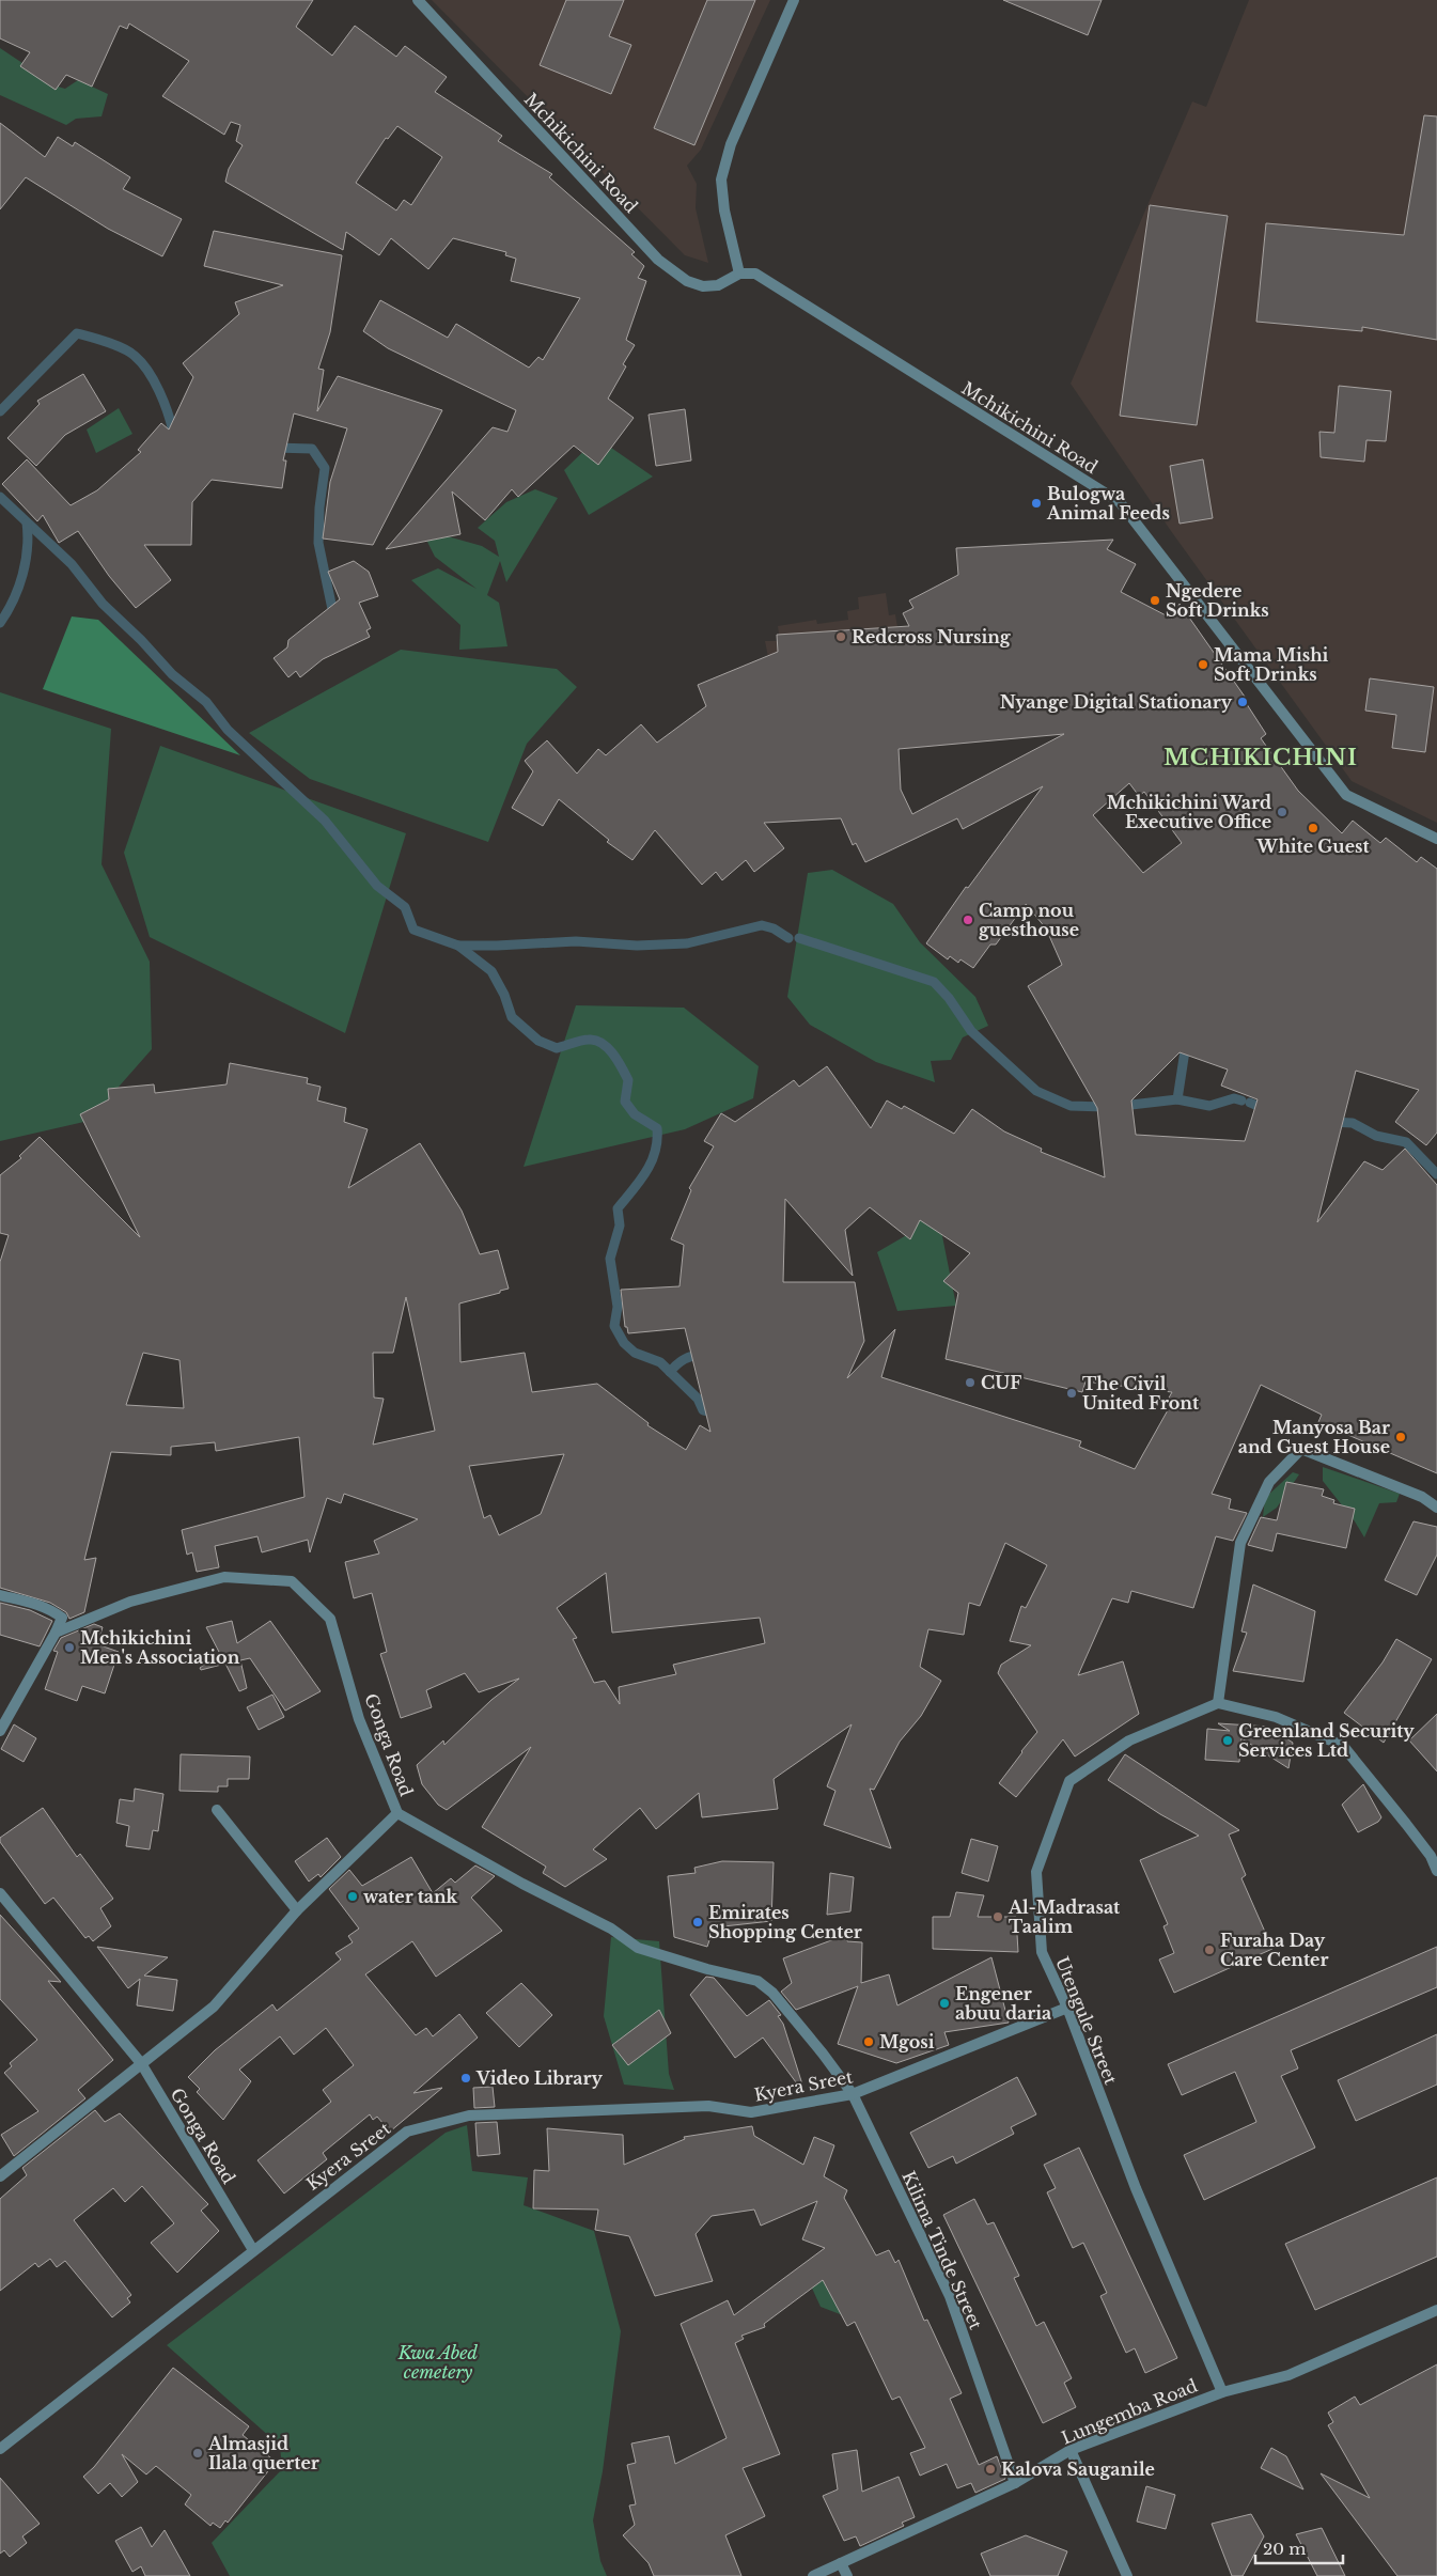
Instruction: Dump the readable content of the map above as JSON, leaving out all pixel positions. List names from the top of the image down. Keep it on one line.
{"streets":{"street":["Mchikichini Road","Gonga Road","Utengule Street","Kyera Sreet","Kilima Tinde Street","Lungemba Road"]},"crossings":[["Gonga Road","Kyera Sreet"],["Gonga Road","Kilima Tinde Street"],["Utengule Street","Kyera Sreet"],["Utengule Street","Lungemba Road"],["Kyera Sreet","Kilima Tinde Street"],["Kilima Tinde Street","Lungemba Road"]],"districts":["MCHIKICHINI"],"parks":["Kwa Abed cemetery"],"places":["Bulogwa Animal Feeds","Ngedere Soft Drinks","Redcross Nursing","Mama Mishi Soft Drinks","Nyange Digital Stationary","Mchikichini Ward Executive Office","White Guest","Camp nou guesthouse","CUF","The Civil United Front","Manyosa Bar and Guest House","Mchikichini Men's Association","Greenland Security Services Ltd","water tank","Al-Madrasat Taalim","Emirates Shopping Center","Furaha Day Care Center","Engener abuu daria","Mgosi","Video Library","Almasjid Ilala querter","Kalova Sauganile"],"scale_bar":"20 m"}
